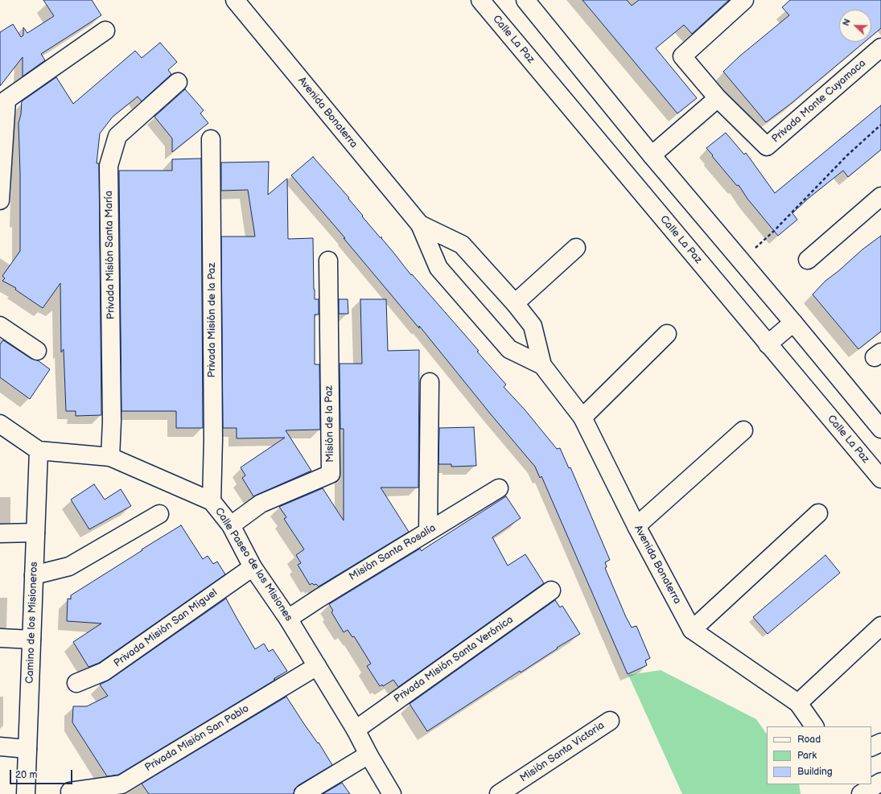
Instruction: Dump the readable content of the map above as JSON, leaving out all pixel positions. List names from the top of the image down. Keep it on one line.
{"streets":{"street":["Calle La Paz","Privada Monte Cuyamaca","Avenida Bonaterra","Privada Misión Santa María","Privada Misión de la Paz","Misión de la Paz","Misión Santa Rosalía","Calle Paseo de las Misiones","Camino de los Misioneros","Privada Misión San Miguel","Privada Misión Santa Verónica","Privada Misión San Pablo","Misión Santa Victoria"]},"crossings":[["Privada Misión Santa María","Calle Paseo de las Misiones"],["Privada Misión de la Paz","Calle Paseo de las Misiones"],["Misión de la Paz","Calle Paseo de las Misiones"],["Misión Santa Rosalía","Calle Paseo de las Misiones"],["Calle Paseo de las Misiones","Camino de los Misioneros"],["Calle Paseo de las Misiones","Privada Misión San Miguel"],["Calle Paseo de las Misiones","Privada Misión Santa Verónica"],["Calle Paseo de las Misiones","Privada Misión San Pablo"]],"legend":["Road","Park","Building"],"scale_bar":"20 m","north":"left"}
